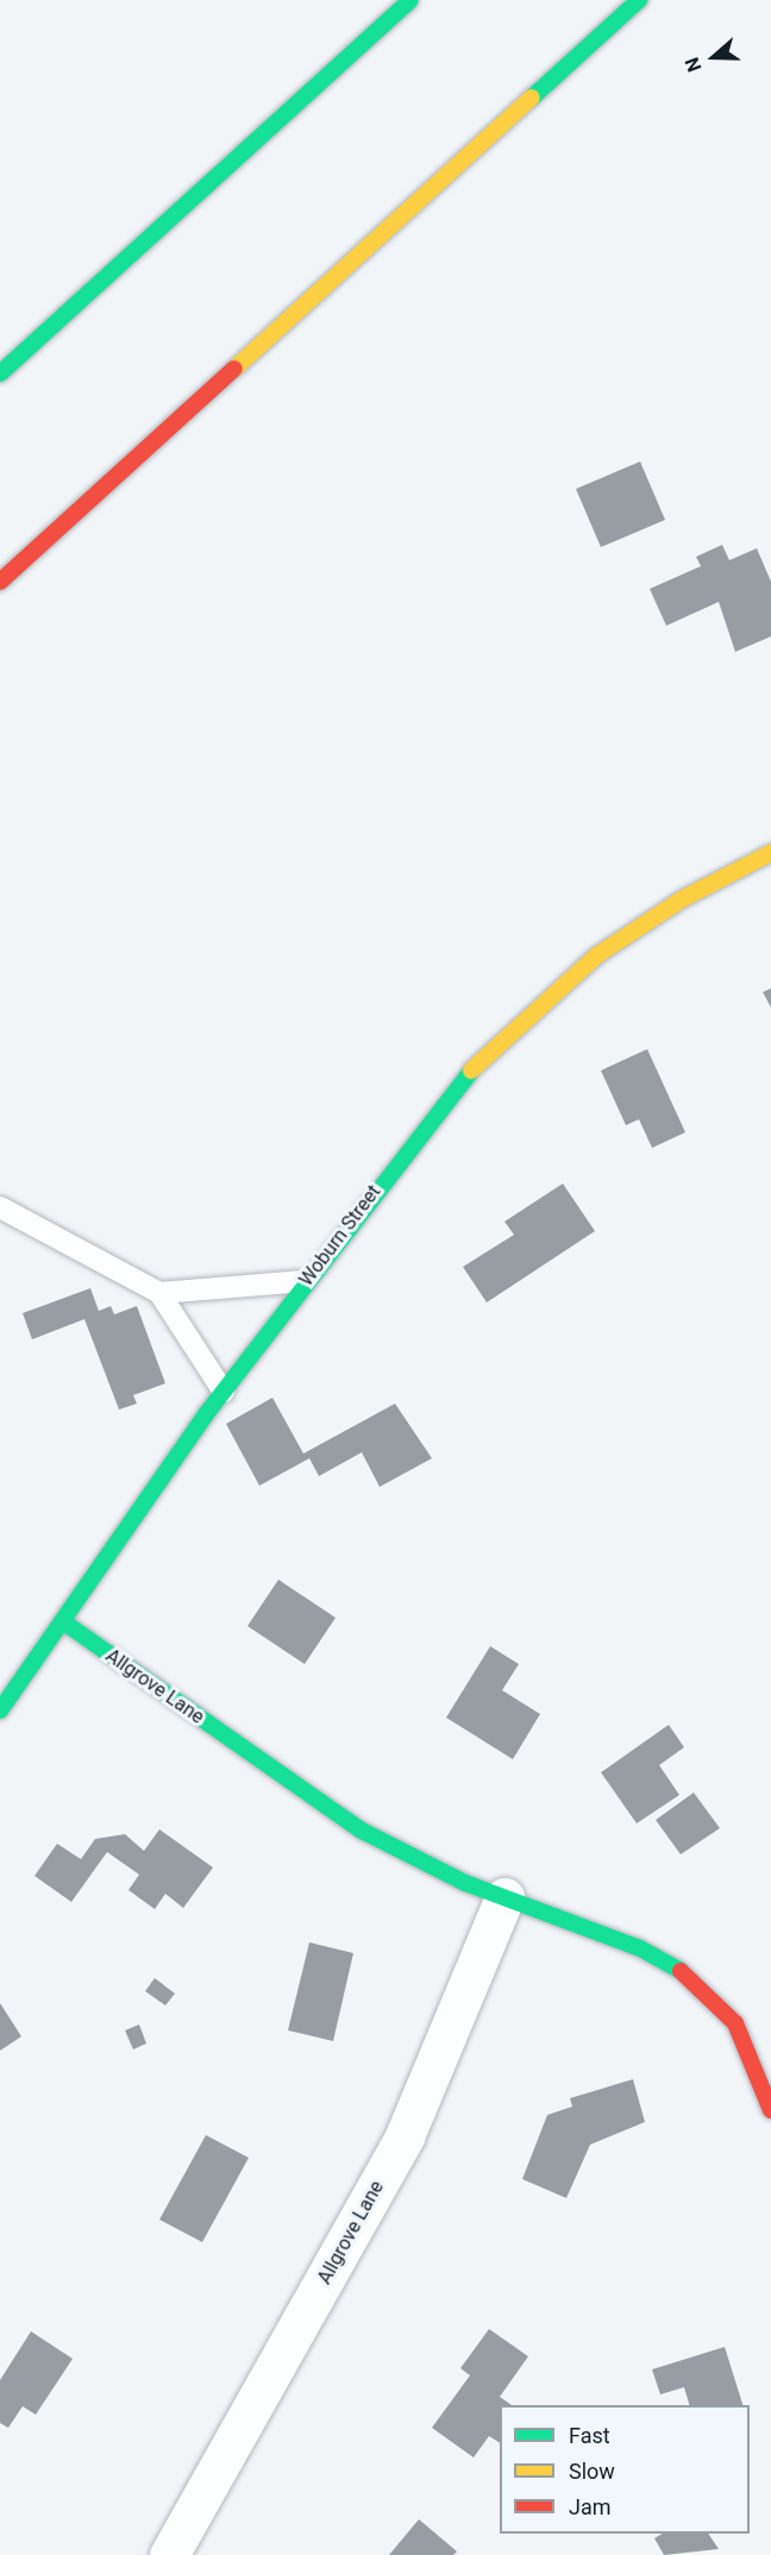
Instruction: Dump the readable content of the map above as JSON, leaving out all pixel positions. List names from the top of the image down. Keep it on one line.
{"streets":{"main road":["Woburn Street","Allgrove Lane"]},"crossings":[["Woburn Street","Allgrove Lane"]],"legend":["Fast","Slow","Jam"],"north":"left"}
